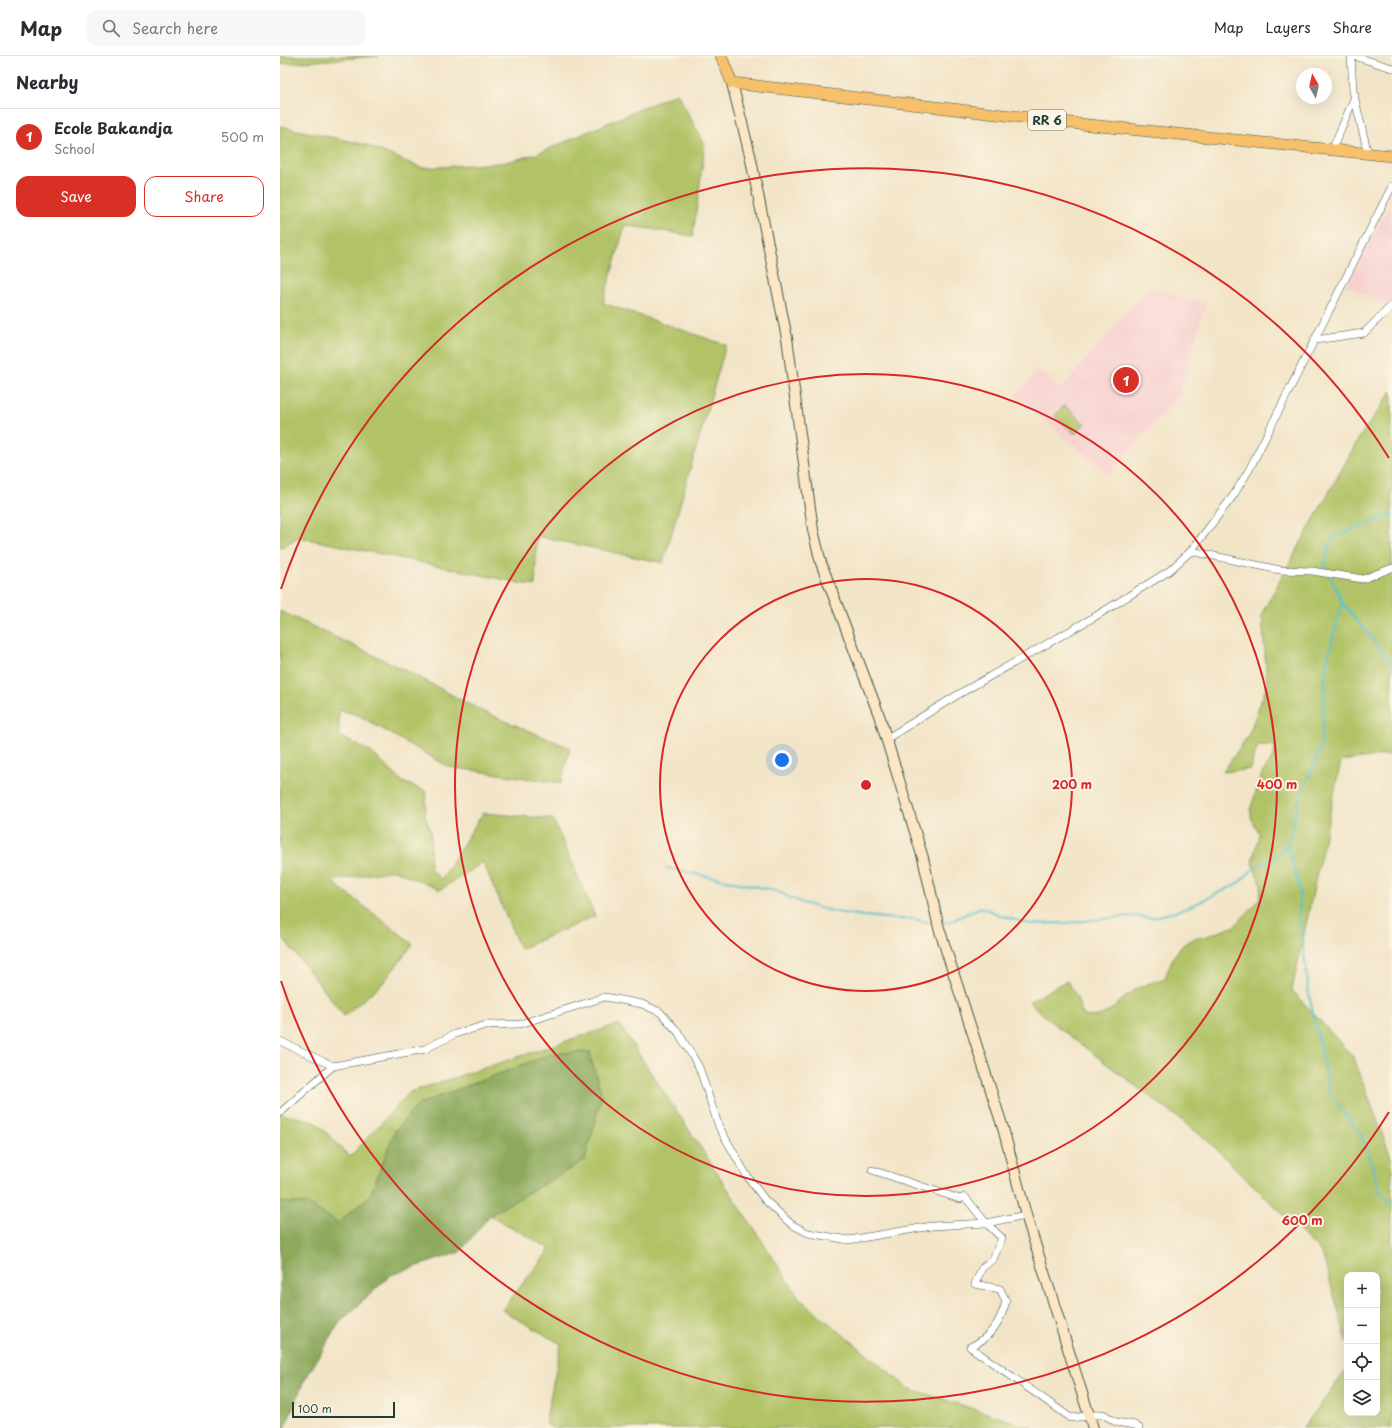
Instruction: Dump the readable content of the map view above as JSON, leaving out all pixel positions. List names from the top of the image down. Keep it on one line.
{"streets":{"main road":["RR 6"]},"scale_bar":"100 m","north":"top","page":{"header":"Map","search":"Search here","nav":["Map","Layers","Share"],"heading":"Nearby","list":[{"mark":"1","name":"Ecole Bakandja","note":"School","value":"500 m"}],"buttons":["Save","Share"],"pins":"1","map_buttons":["+","−"],"scale":"100 m"},"rings":["200 m","400 m","600 m"]}
